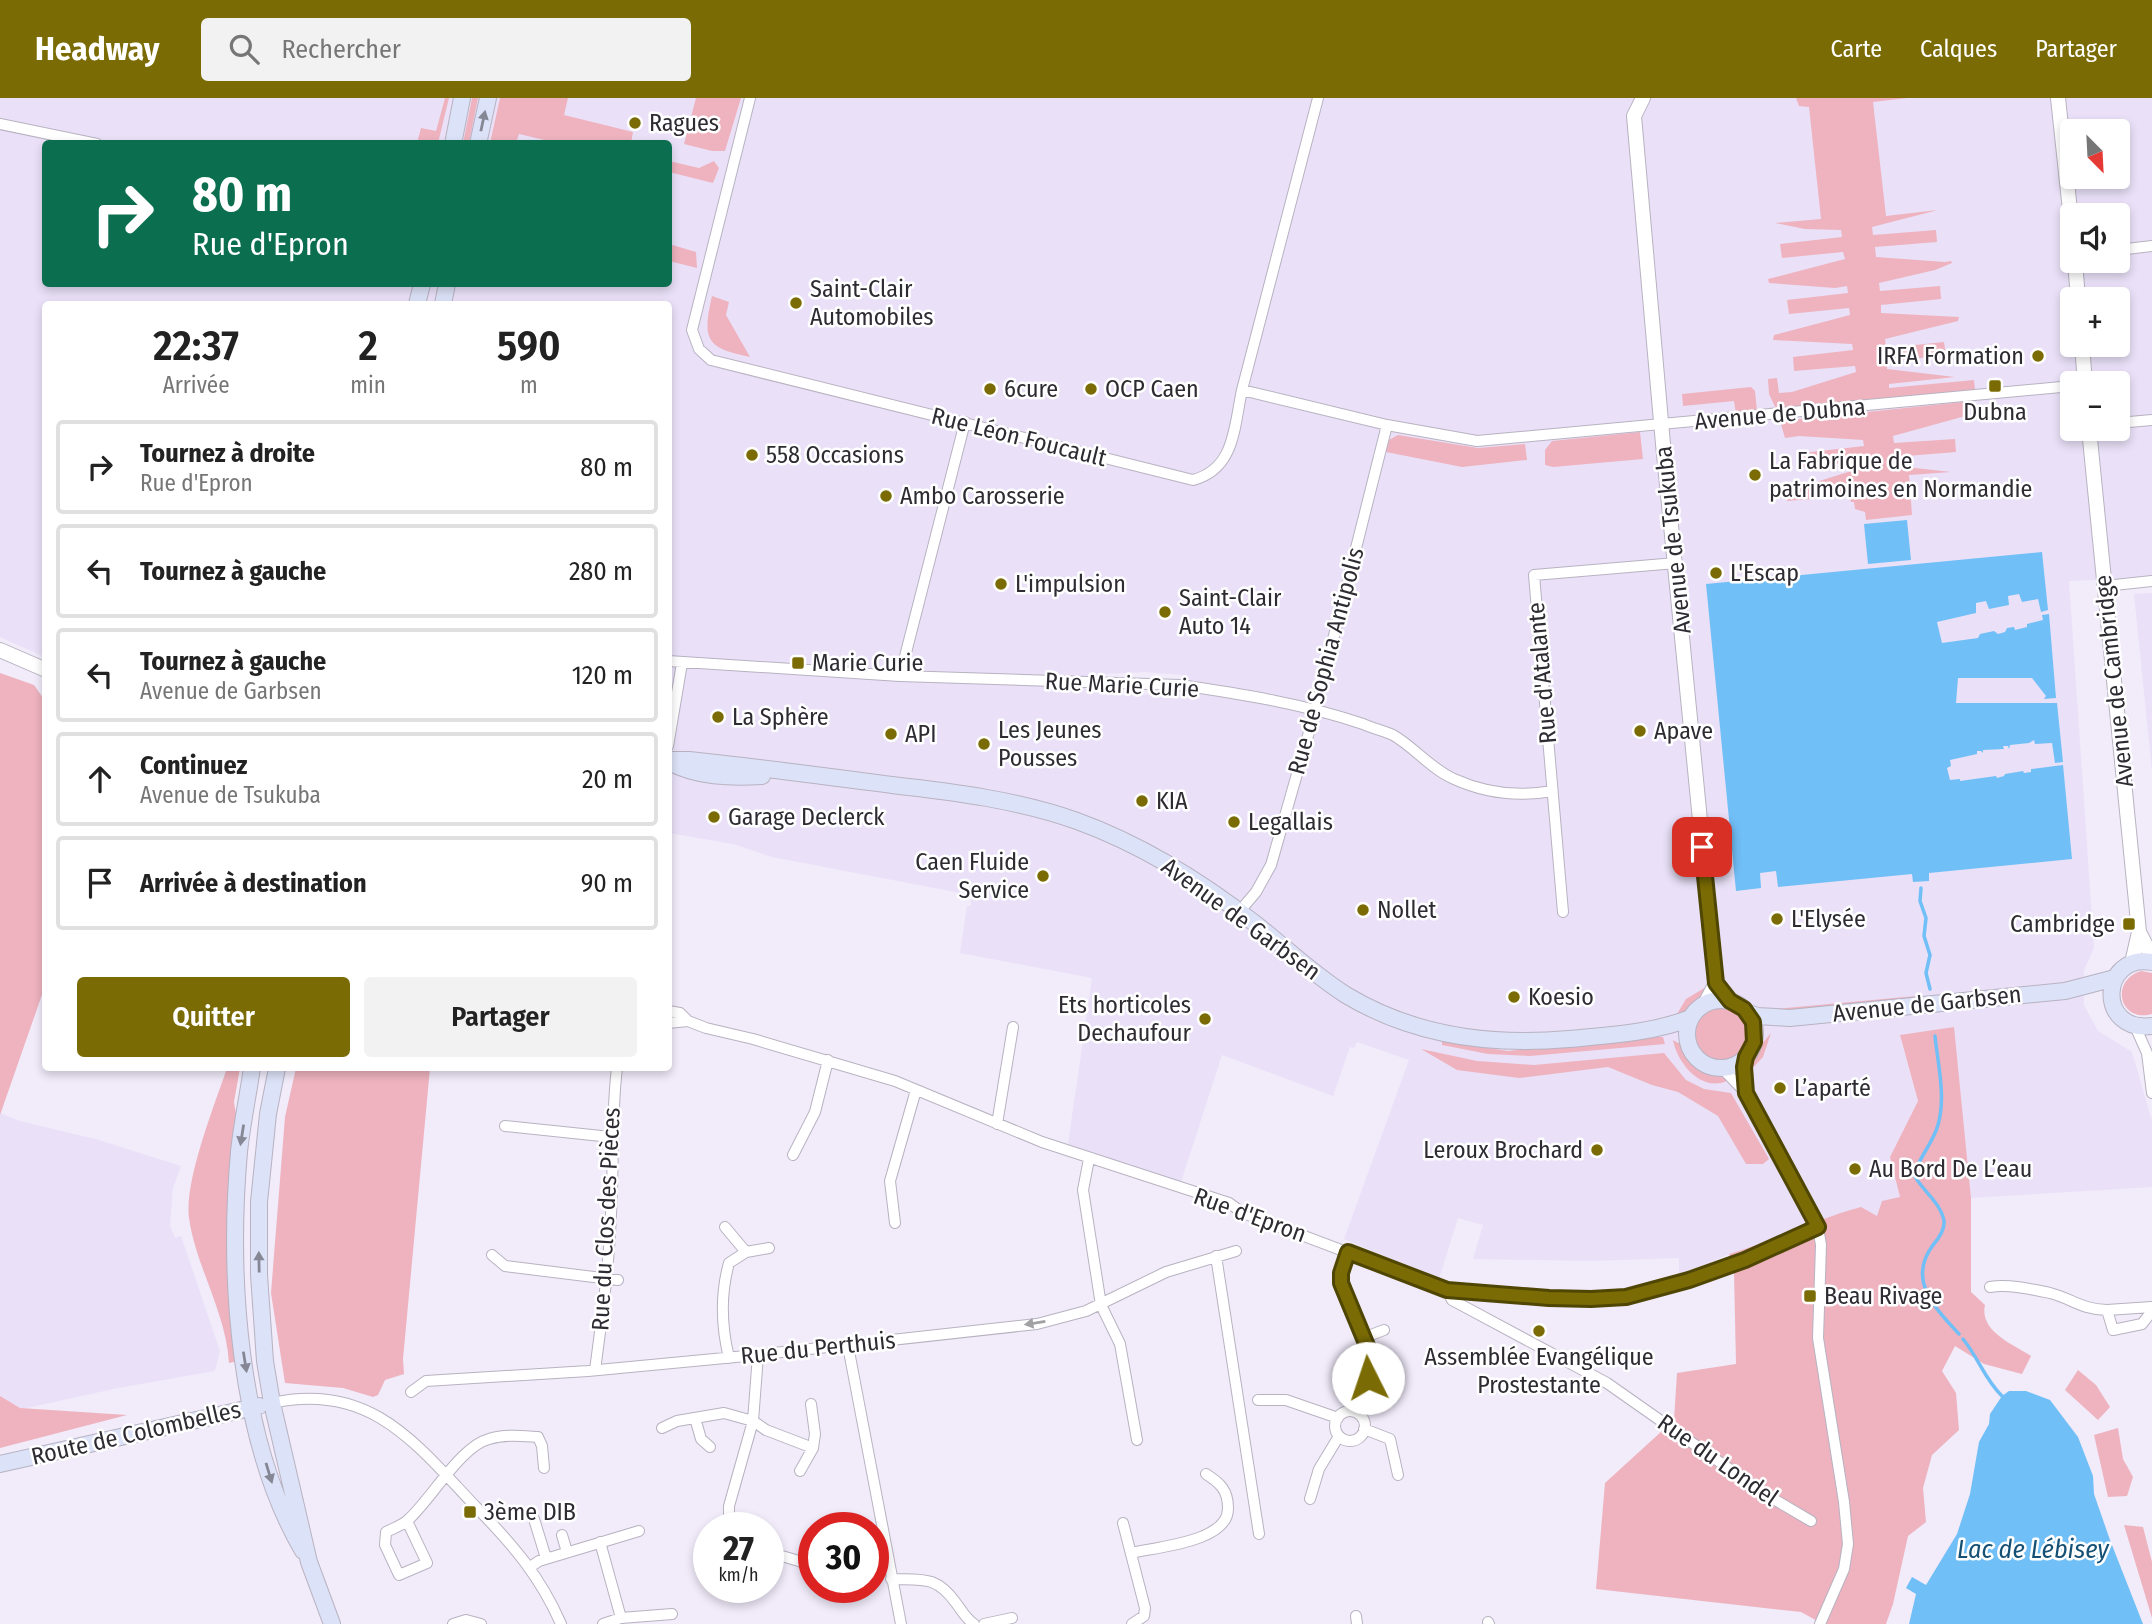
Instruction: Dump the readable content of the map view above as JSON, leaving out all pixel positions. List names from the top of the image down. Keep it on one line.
{"streets":{"main road":["Avenue de Garbsen","Route de Colombelles"],"street":["Avenue de Dubna","Rue Léon Foucault","Avenue de Tsukuba","Rue de Sophia Antipolis","Rue d'Atalante","Avenue de Cambridge","Rue Marie Curie","Rue d'Epron","Rue du Clos des Pièces","Rue du Perthuis","Rue du Londel"]},"crossings":[["Avenue de Dubna","Rue Léon Foucault"],["Avenue de Dubna","Avenue de Tsukuba"],["Avenue de Dubna","Rue de Sophia Antipolis"],["Avenue de Tsukuba","Rue d'Atalante"],["Rue de Sophia Antipolis","Rue Marie Curie"],["Rue de Sophia Antipolis","Avenue de Garbsen"],["Rue d'Atalante","Rue Marie Curie"],["Avenue de Cambridge","Avenue de Garbsen"],["Rue d'Epron","Rue du Londel"],["Rue du Clos des Pièces","Rue du Perthuis"]],"water":["Lac de Lébisey"],"places":{"other":["Ragues","Saint-Clair Automobiles","IRFA Formation","6cure","OCP Caen","558 Occasions","La Fabrique de patrimoines en Normandie","Ambo Carosserie","L'Escap","L'impulsion","Saint-Clair Auto 14","La Sphère","Apave","API","Les Jeunes Pousses","KIA","Garage Declerck","Legallais","Caen Fluide Service","Nollet","L'Elysée","Koesio","Ets horticoles Dechaufour","L’aparté","Leroux Brochard","Au Bord De L’eau","Assemblée Evangélique Prostestante"],"transit":["Dubna","Marie Curie","Cambridge","Beau Rivage","3ème DIB"]},"north":"bottom right","page":{"header":"Headway","search":"Rechercher","nav":["Carte","Calques","Partager"],"map_buttons":["+","−"],"turn":["80 m","Rue d'Epron"],"eta":["22:37","Arrivée","2","min","590","m"],"list":[{"name":"Tournez à droite","note":"Rue d'Epron","value":"80 m"},{"name":"Tournez à gauche","value":"280 m"},{"name":"Tournez à gauche","note":"Avenue de Garbsen","value":"120 m"},{"name":"Continuez","note":"Avenue de Tsukuba","value":"20 m"},{"name":"Arrivée à destination","value":"90 m"}],"buttons":["Quitter","Partager"],"speed":"27 km/h","limit":"30"}}
